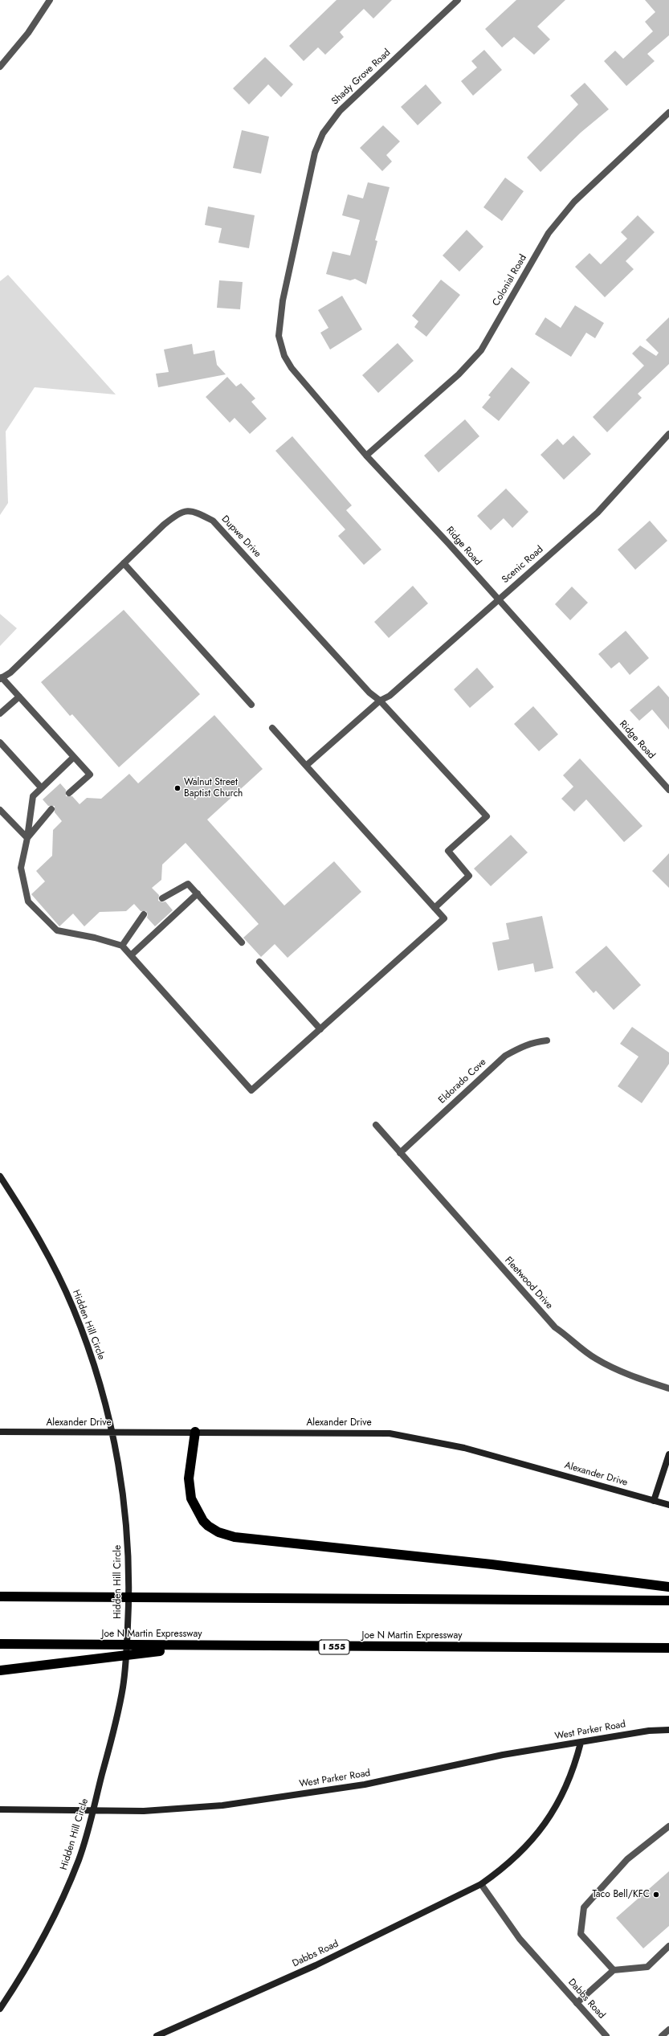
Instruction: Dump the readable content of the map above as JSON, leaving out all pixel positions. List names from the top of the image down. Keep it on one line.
{"streets":{"highway":["Joe N Martin Expressway","I 555"],"street":["Shady Grove Road","Colonial Road","Dupwe Drive","Ridge Road","Scenic Road","Eldorado Cove","Fleetwood Drive","Hidden Hill Circle","Alexander Drive","West Parker Road","Dabbs Road"]},"crossings":[["Shady Grove Road","Ridge Road"],["Colonial Road","Ridge Road"],["Dupwe Drive","Scenic Road"],["Ridge Road","Scenic Road"],["Eldorado Cove","Fleetwood Drive"],["West Parker Road","Dabbs Road"]],"places":["Walnut Street Baptist Church","Taco Bell/KFC"]}
